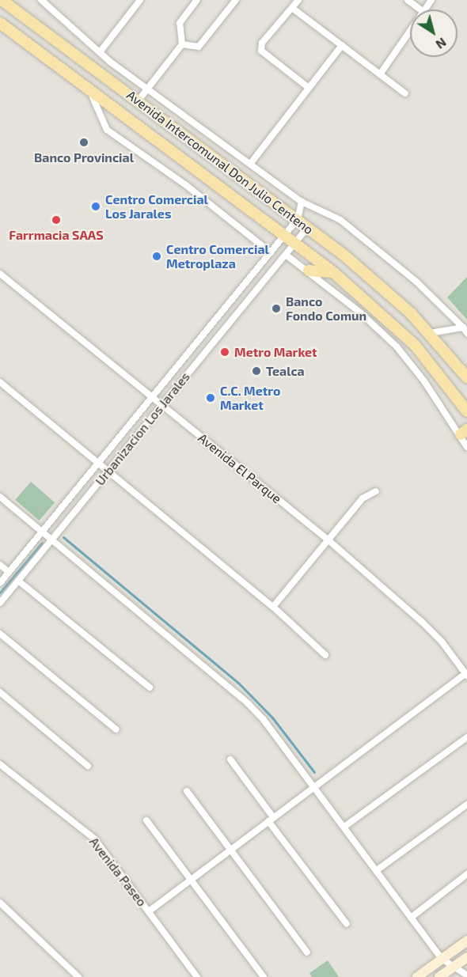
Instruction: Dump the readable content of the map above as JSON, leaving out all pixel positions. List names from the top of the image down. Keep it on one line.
{"streets":{"main road":["Avenida Intercomunal Don Julio Centeno"],"street":["Urbanizacion Los Jarales","Avenida El Parque","Avenida Paseo"]},"crossings":[["Avenida Intercomunal Don Julio Centeno","Urbanizacion Los Jarales"],["Urbanizacion Los Jarales","Avenida El Parque"]],"places":["Banco Provincial","Centro Comercial Los Jarales","Farrmacia SAAS","Centro Comercial Metroplaza","Banco Fondo Comun","Metro Market","Tealca","C.C. Metro Market"],"north":"bottom right"}
